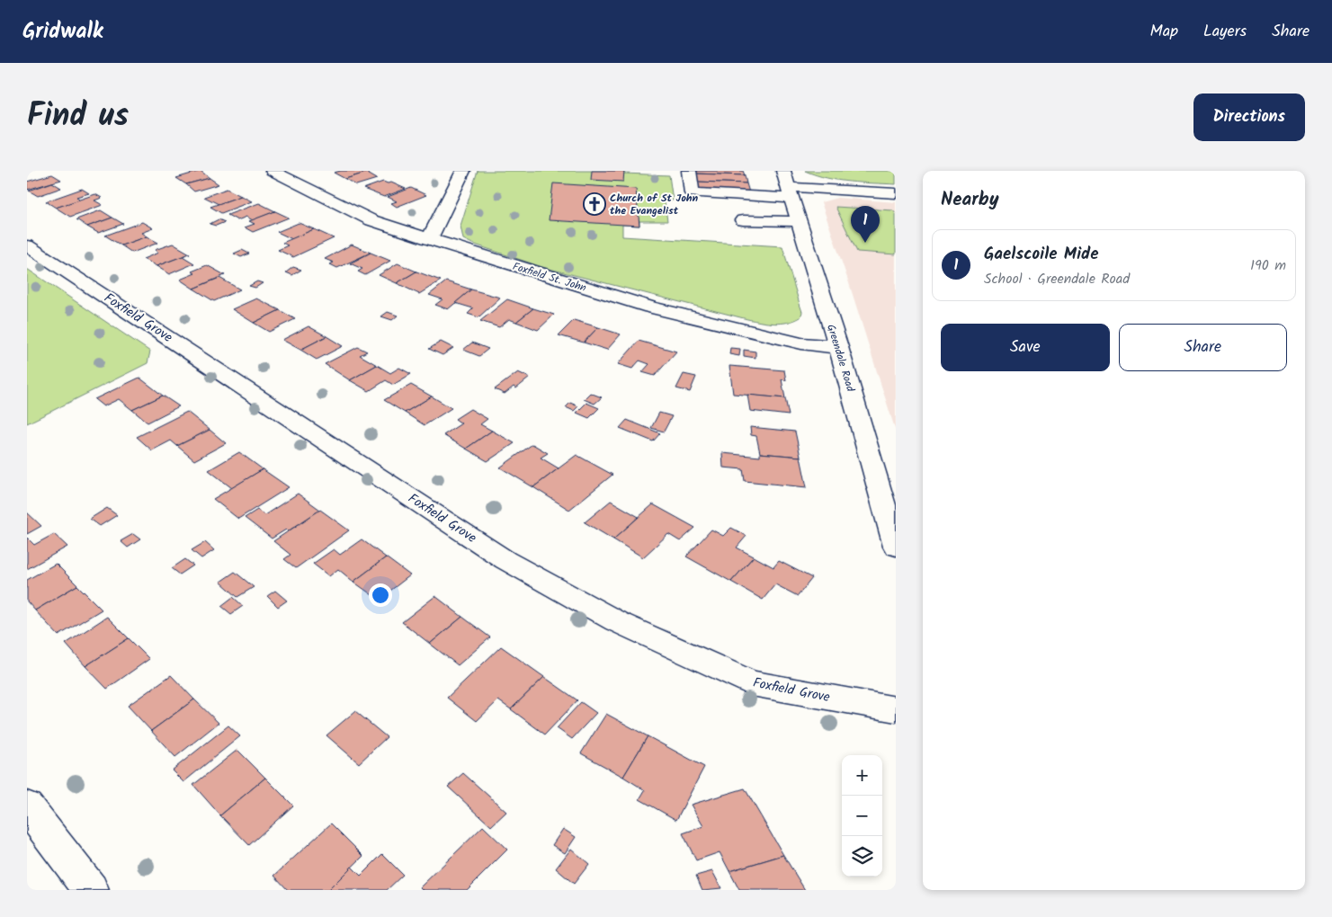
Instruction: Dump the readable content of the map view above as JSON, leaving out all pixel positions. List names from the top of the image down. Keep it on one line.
{"streets":{"street":["Foxfield St. John","Foxfield Grove","Greendale Road"]},"crossings":[["Foxfield St. John","Greendale Road"]],"places":{"church":["Church of St John the Evangelist"]},"page":{"header":"Gridwalk","nav":["Map","Layers","Share"],"title":"Find us","buttons":["Directions",["Save","Share"]],"heading":"Nearby","pins":"1","list":[{"mark":"1","name":"Gaelscoile Mide","note":"School · Greendale Road","value":"190 m"}],"map_buttons":["+","−"]}}
